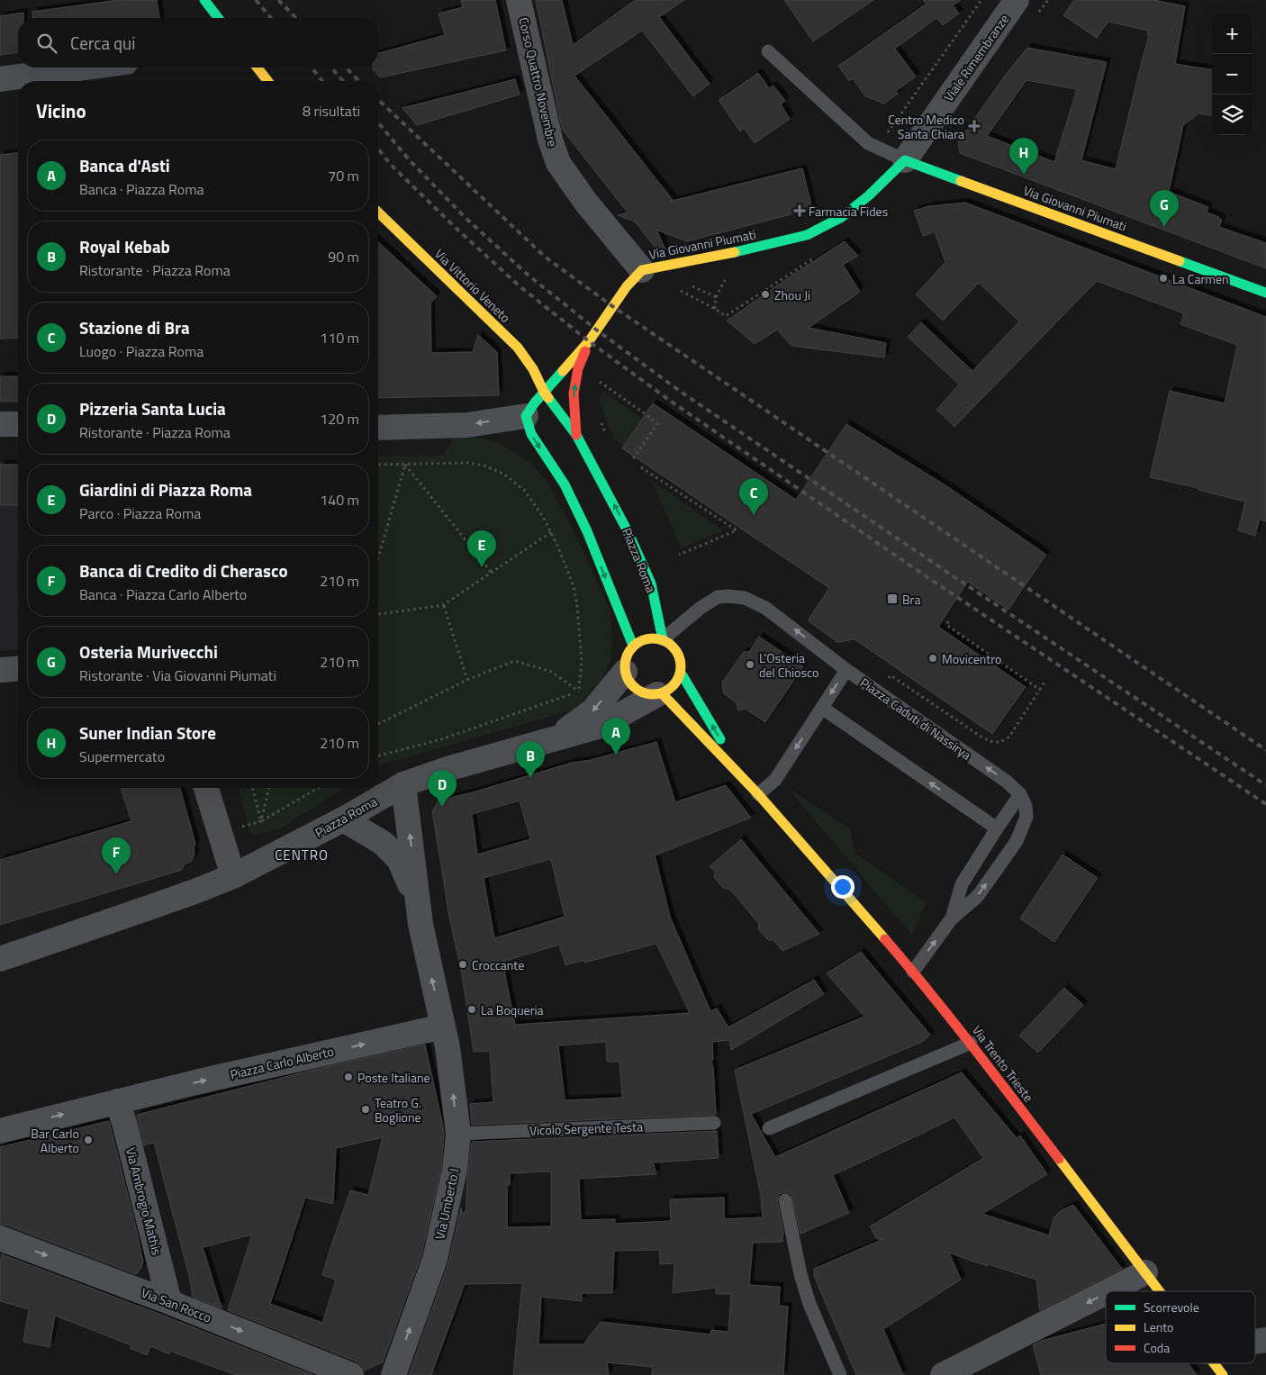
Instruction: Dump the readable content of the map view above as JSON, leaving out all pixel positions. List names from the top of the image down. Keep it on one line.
{"streets":{"main road":["Via Giovanni Piumati","Via Vittorio Veneto","Piazza Roma","Via Trento Trieste"],"street":["Viale Rimembranze","Corso Quattro Novembre","Piazza Carlo Alberto","Via Ambrogio Mathis","Via Umberto I","Via San Rocco"],"lane":["Piazza Caduti di Nassirya","Vicolo Sergente Testa"]},"crossings":[["Viale Rimembranze","Via Giovanni Piumati"],["Corso Quattro Novembre","Via Giovanni Piumati"],["Via Giovanni Piumati","Via Vittorio Veneto"],["Via Giovanni Piumati","Piazza Roma"],["Via Vittorio Veneto","Piazza Roma"],["Piazza Carlo Alberto","Via Ambrogio Mathis"],["Piazza Carlo Alberto","Via Umberto I"],["Vicolo Sergente Testa","Via Umberto I"],["Via Ambrogio Mathis","Via San Rocco"]],"one_way":["Via Umberto I","Via San Rocco"],"districts":["CENTRO"],"places":{"health":["Centro Medico Santa Chiara","Farmacia Fides"],"other":["La Carmen","Zhou Ji","Movicentro","L'Osteria del Chiosco","Croccante","La Boqueria","Poste Italiane","Teatro G. Boglione","Bar Carlo Alberto"],"transit":["Bra"]},"legend":["Scorrevole","Lento","Coda"],"page":{"map_buttons":["+","−"],"search":"Cerca qui","heading":["Vicino","8 risultati"],"pins":["H","G","C","E","A","B","D","F"],"list":[{"mark":"A","name":"Banca d'Asti","note":"Banca · Piazza Roma","value":"70 m"},{"mark":"B","name":"Royal Kebab","note":"Ristorante · Piazza Roma","value":"90 m"},{"mark":"C","name":"Stazione di Bra","note":"Luogo · Piazza Roma","value":"110 m"},{"mark":"D","name":"Pizzeria Santa Lucia","note":"Ristorante · Piazza Roma","value":"120 m"},{"mark":"E","name":"Giardini di Piazza Roma","note":"Parco · Piazza Roma","value":"140 m"},{"mark":"F","name":"Banca di Credito di Cherasco","note":"Banca · Piazza Carlo Alberto","value":"210 m"},{"mark":"G","name":"Osteria Murivecchi","note":"Ristorante · Via Giovanni Piumati","value":"210 m"},{"mark":"H","name":"Suner Indian Store","note":"Supermercato","value":"210 m"}]}}
